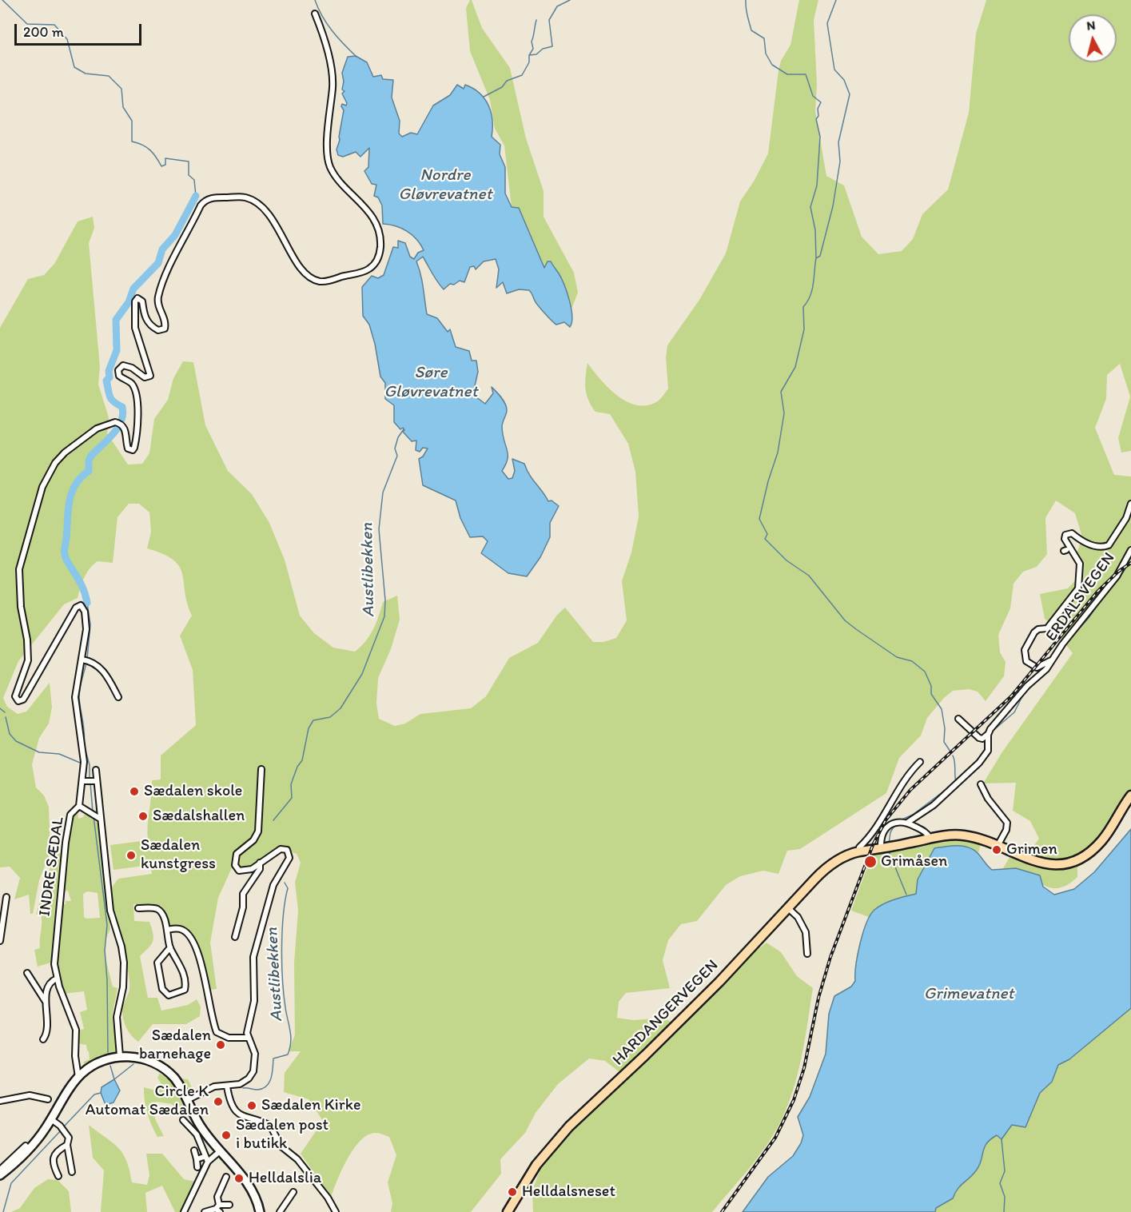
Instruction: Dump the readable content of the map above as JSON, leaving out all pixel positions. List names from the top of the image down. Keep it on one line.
{"streets":{"main road":["HARDANGERVEGEN"],"street":["ERDALSVEGEN","INDRE SÆDAL"]},"crossings":[["ERDALSVEGEN","HARDANGERVEGEN"]],"water":["Nordre Gløvrevatnet","Søre Gløvrevatnet","Austlibekken","Grimevatnet"],"places":["Sædalen skole","Sædalshallen","Grimen","Sædalen kunstgress","Grimåsen","Sædalen barnehage","Circle K Automat Sædalen","Sædalen Kirke","Sædalen post i butikk","Helldalslia","Helldalsneset"],"scale_bar":"200 m","north":"top"}
